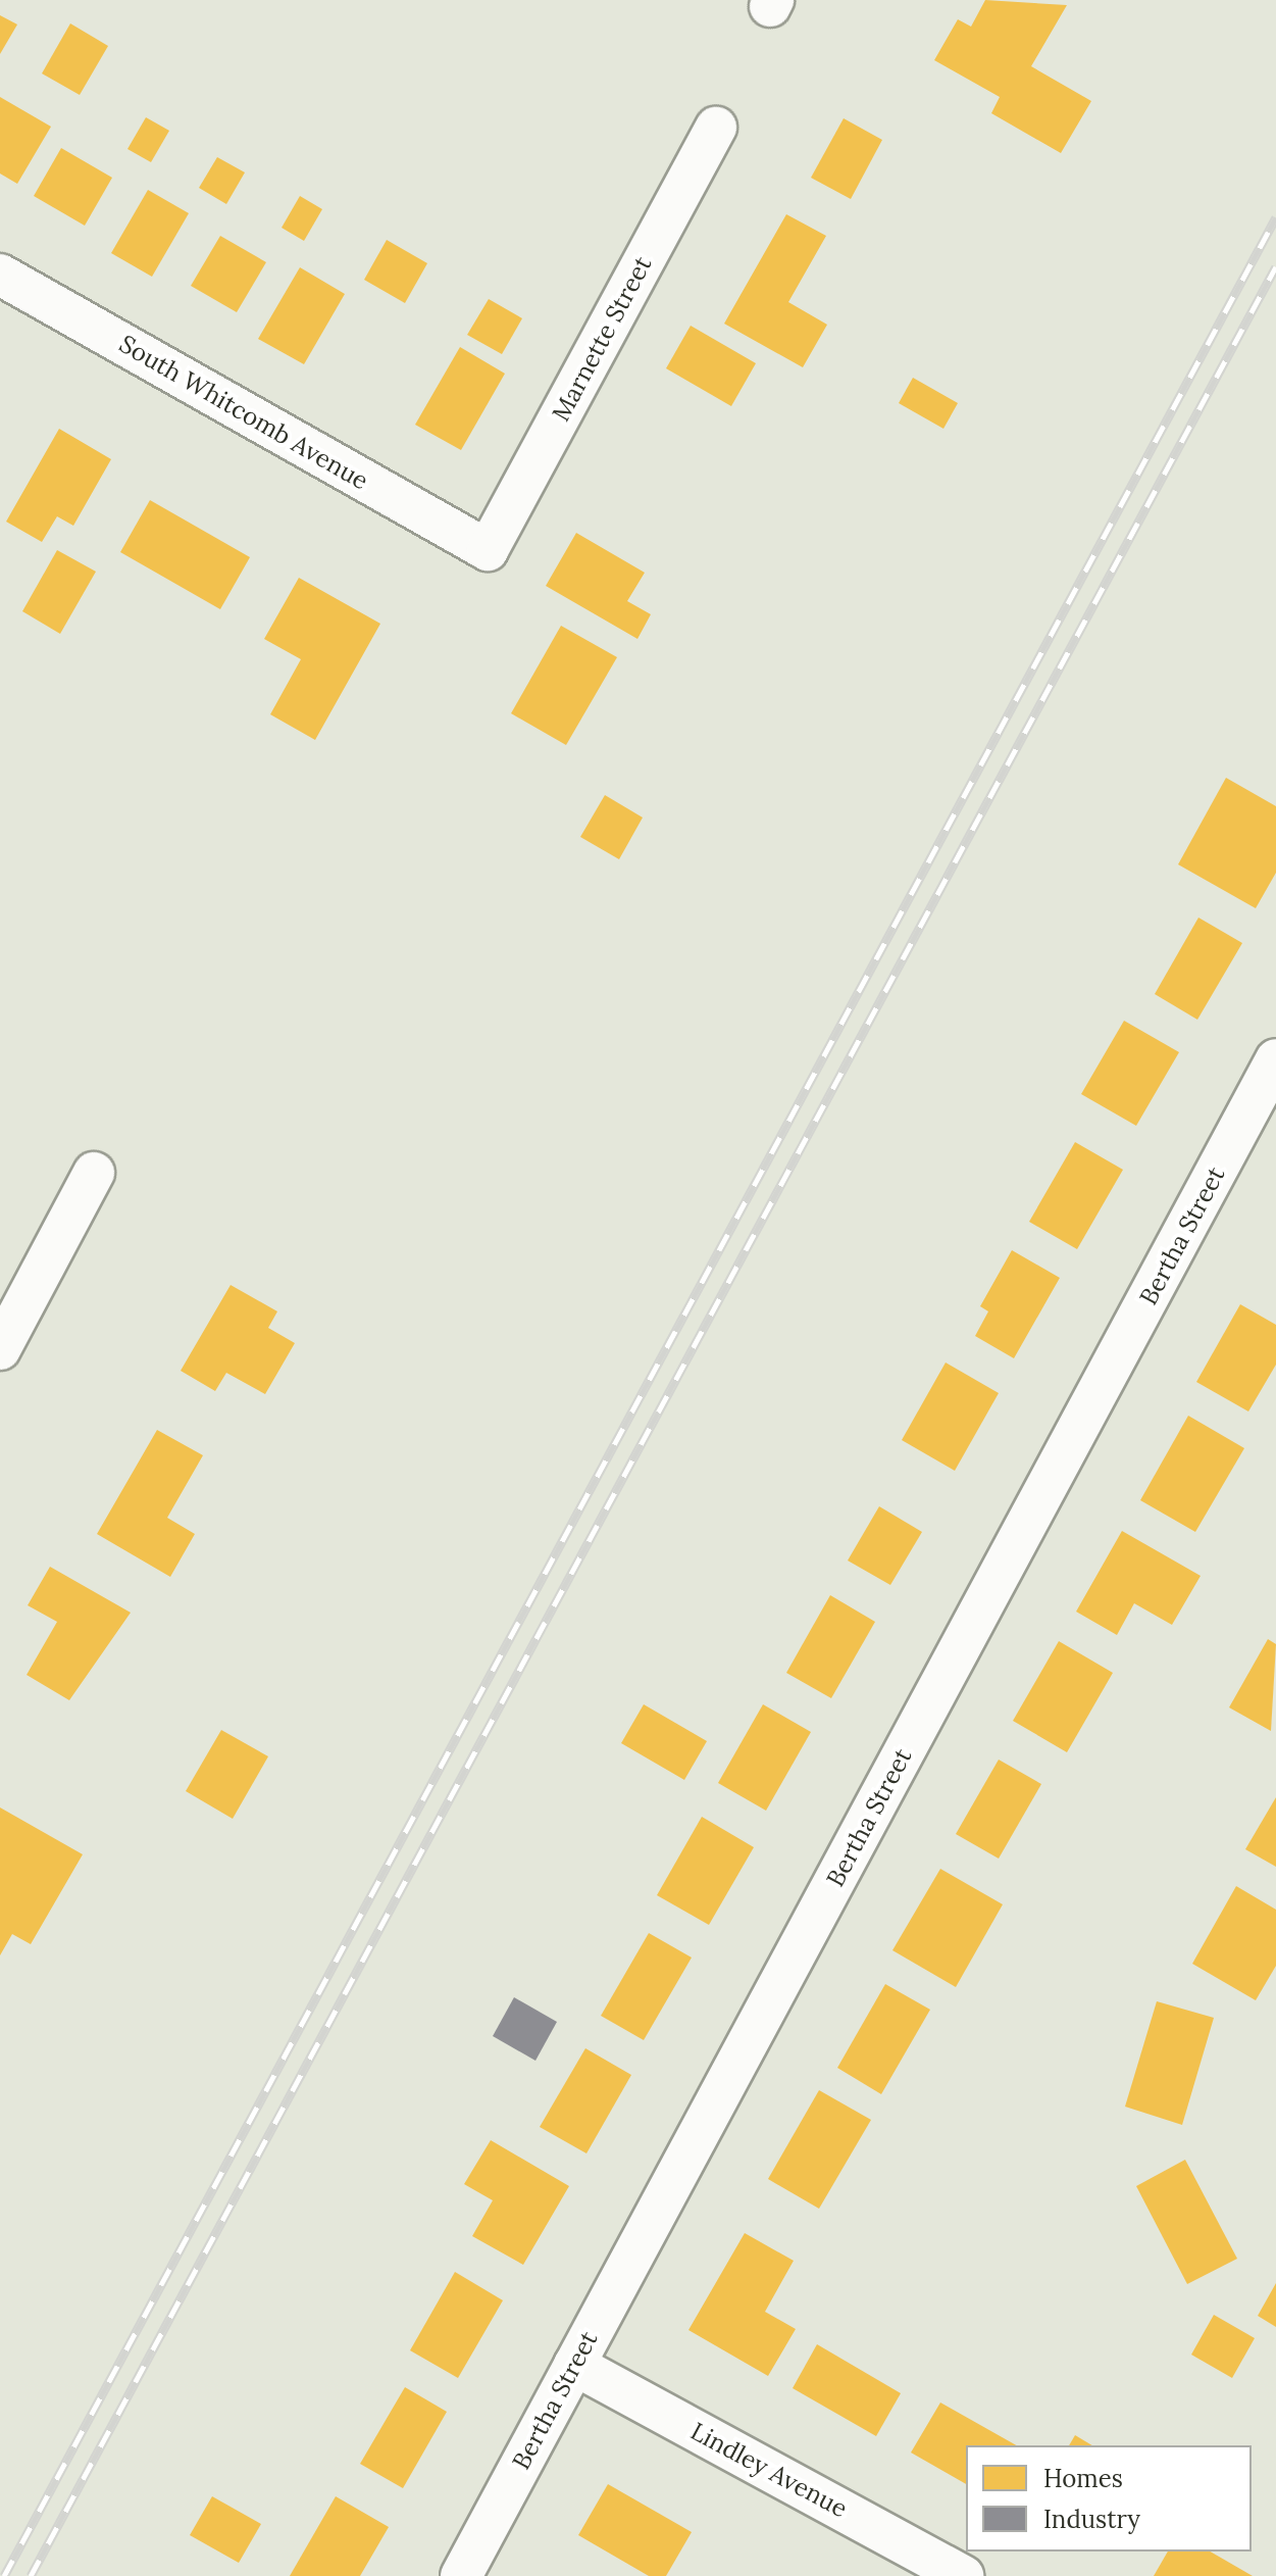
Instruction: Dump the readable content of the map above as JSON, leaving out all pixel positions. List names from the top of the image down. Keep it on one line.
{"streets":{"street":["Marnette Street","South Whitcomb Avenue","Bertha Street","Lindley Avenue"]},"crossings":[["Marnette Street","South Whitcomb Avenue"],["Bertha Street","Lindley Avenue"]],"legend":["Homes","Industry"]}
